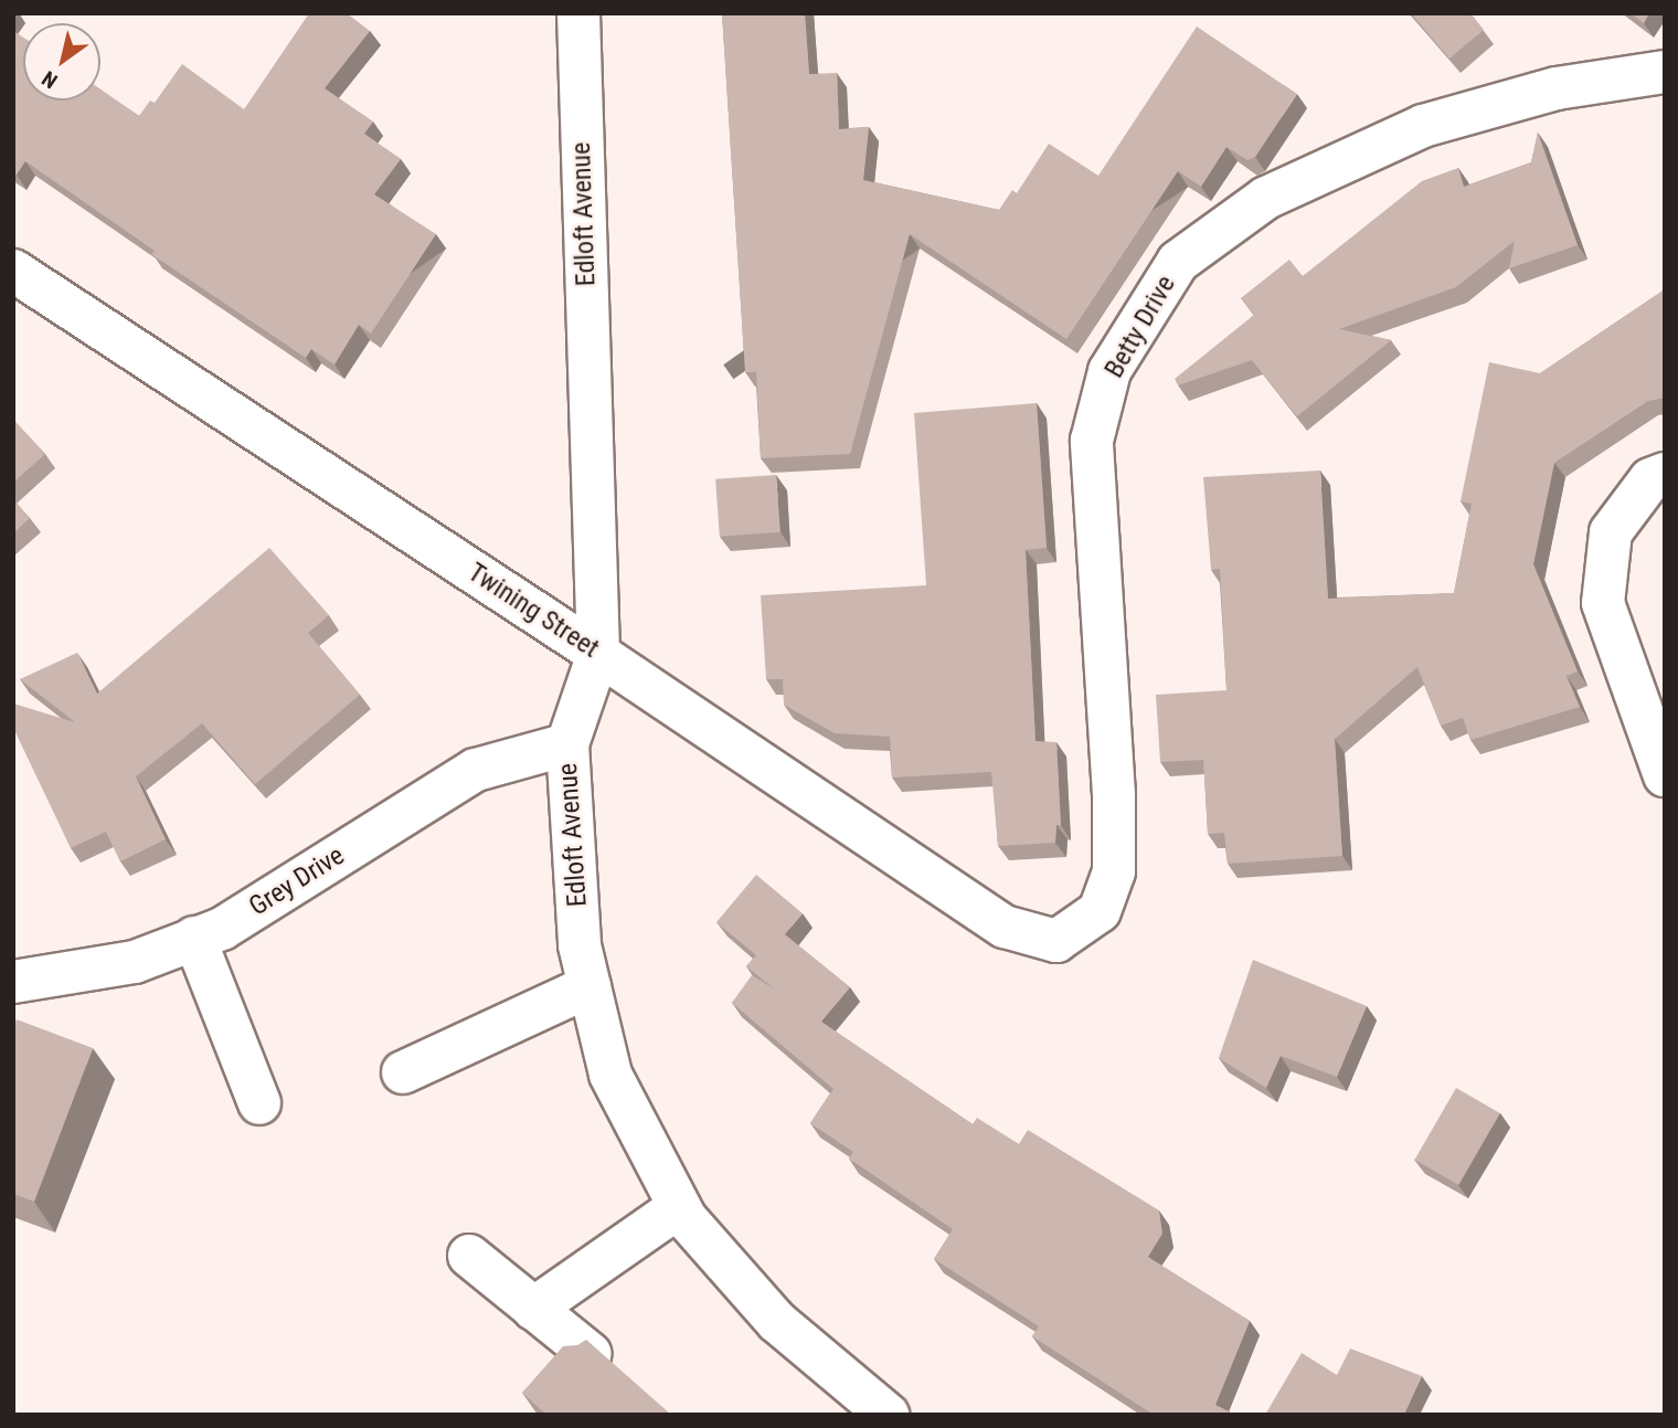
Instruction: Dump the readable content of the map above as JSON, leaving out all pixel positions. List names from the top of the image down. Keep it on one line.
{"streets":{"street":["Edloft Avenue","Betty Drive","Twining Street","Grey Drive"]},"crossings":[["Edloft Avenue","Twining Street"],["Edloft Avenue","Grey Drive"],["Betty Drive","Twining Street"]],"north":"bottom left"}
